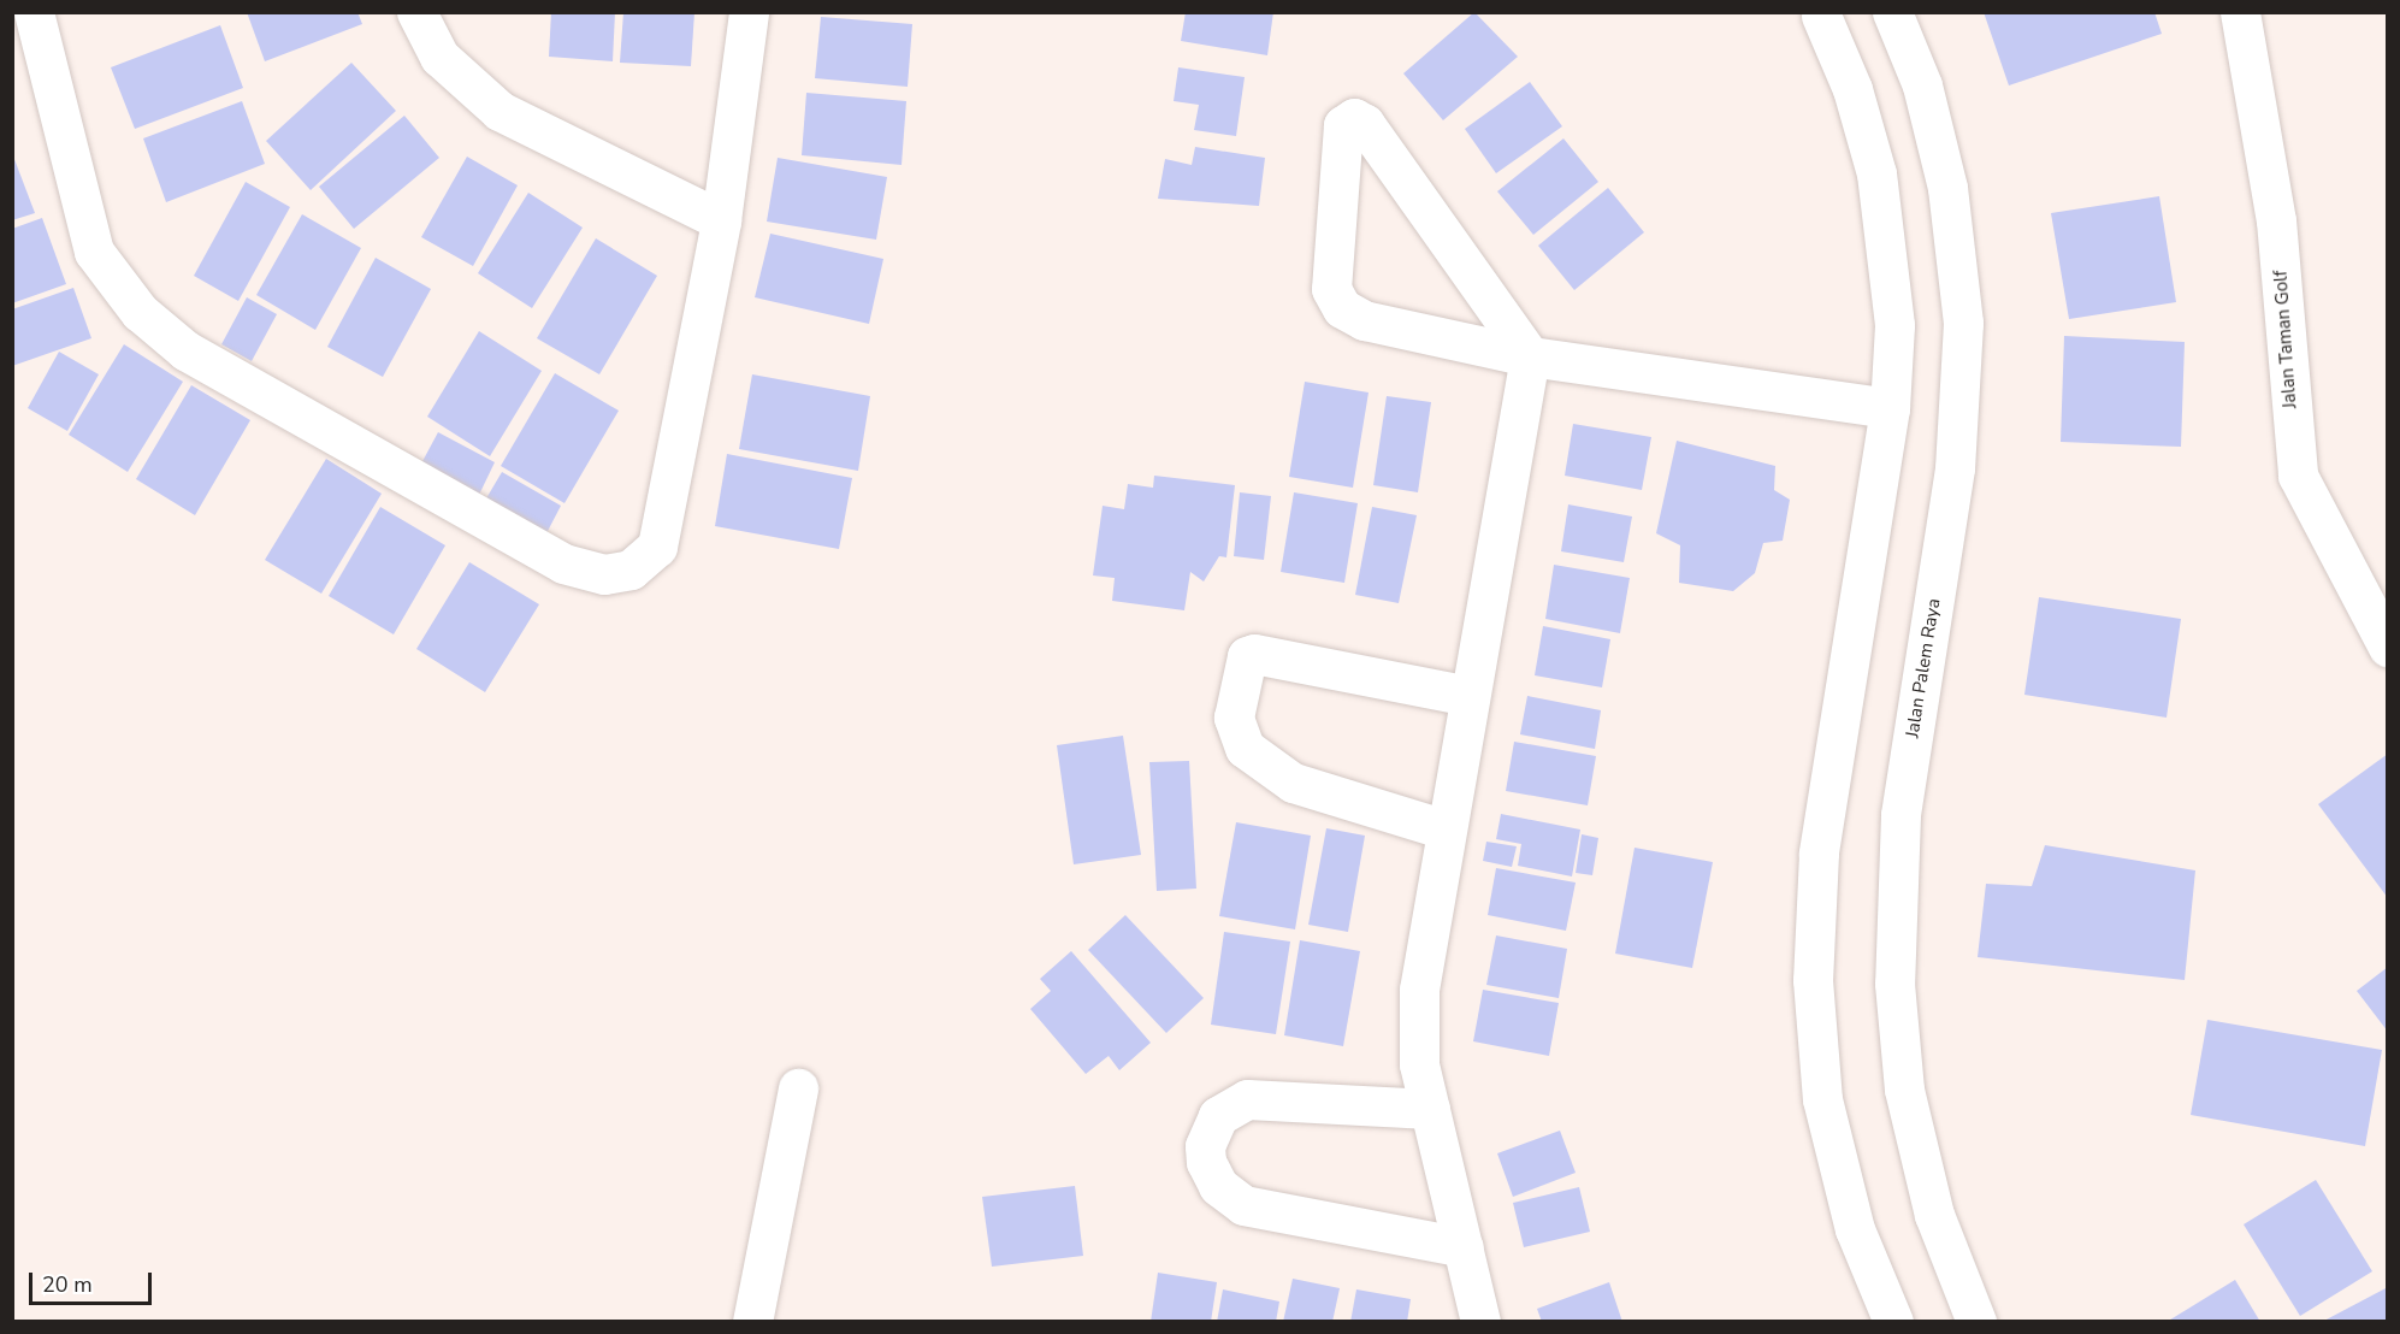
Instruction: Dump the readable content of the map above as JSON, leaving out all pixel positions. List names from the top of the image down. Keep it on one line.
{"streets":{"street":["Jalan Taman Golf","Jalan Palem Raya"]},"scale_bar":"20 m"}
